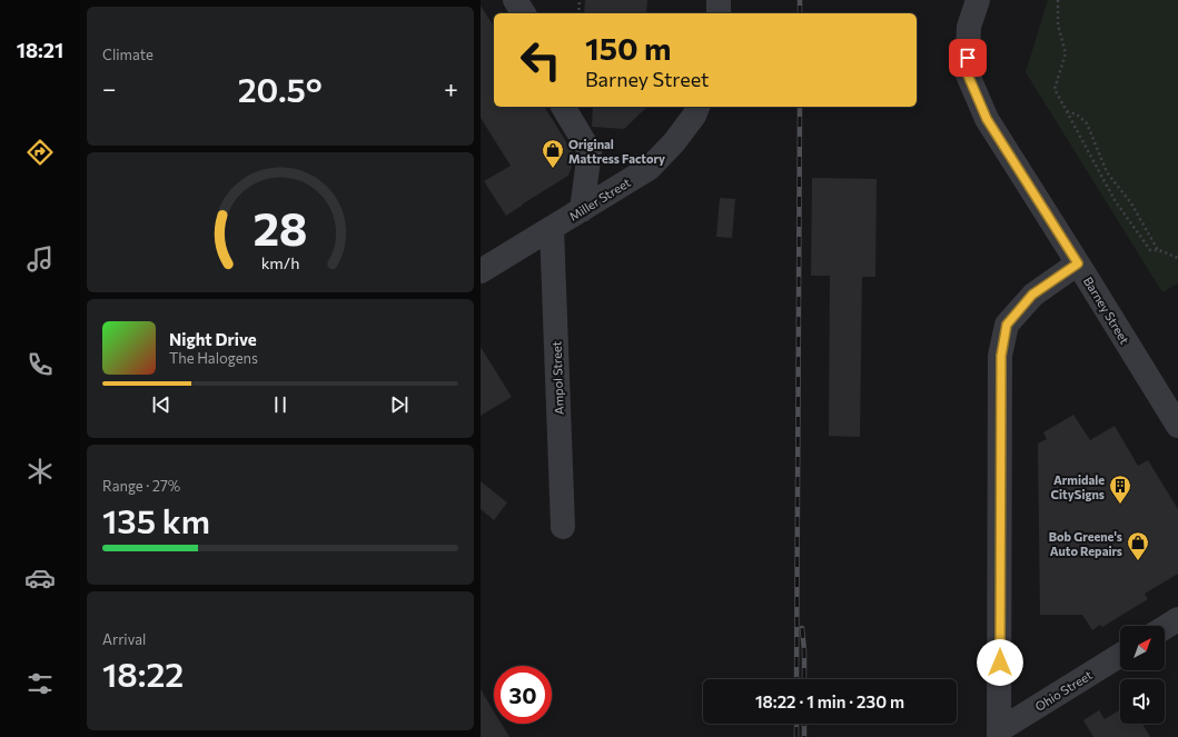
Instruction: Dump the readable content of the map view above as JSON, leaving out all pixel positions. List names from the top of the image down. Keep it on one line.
{"streets":{"street":["Miller Street","Barney Street","Ampol Street","Ohio Street"]},"crossings":[["Miller Street","Ampol Street"]],"places":{"shop":["Original Mattress Factory","Bob Greene's Auto Repairs"],"building":["Armidale CitySigns"]},"north":"top right","page":{"tabs":"18:21","tile":["Climate",["Range · 27%","135 km"],["Arrival","18:22"]],"turn":["150 m","Barney Street"],"heat":["−","20.5°","+"],"song":["Night Drive","The Halogens"],"limit":"30","trip":"18:22 · 1 min · 230 m","gauge":["28","km/h"]}}
